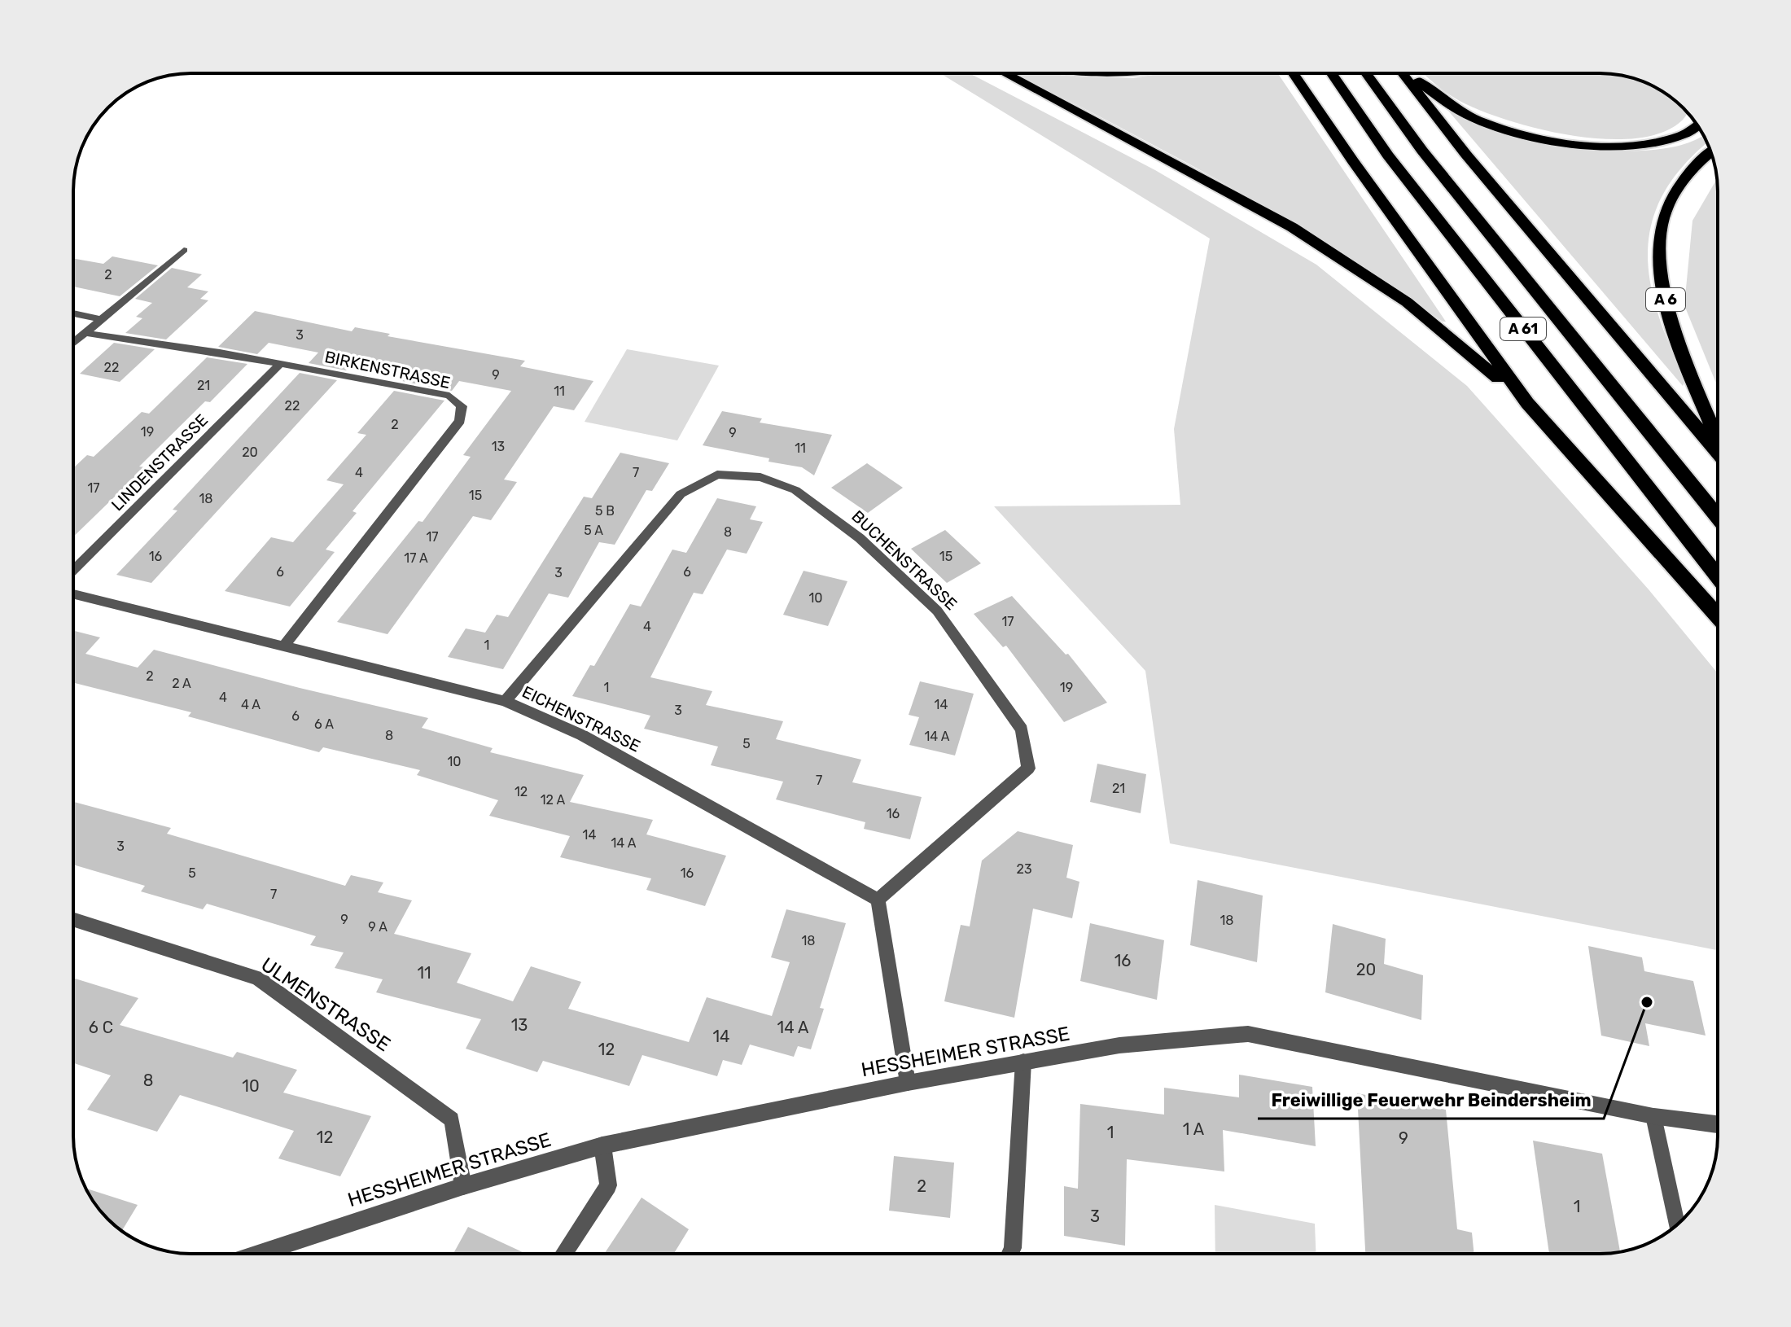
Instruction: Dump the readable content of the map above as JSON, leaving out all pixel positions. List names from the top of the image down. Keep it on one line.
{"streets":{"highway":["A 6","A 61"],"street":["BIRKENSTRASSE","LINDENSTRASSE","BUCHENSTRASSE","EICHENSTRASSE","ULMENSTRASSE","HESSHEIMER STRASSE"]},"crossings":[["BIRKENSTRASSE","LINDENSTRASSE"],["BIRKENSTRASSE","EICHENSTRASSE"],["BUCHENSTRASSE","EICHENSTRASSE"],["ULMENSTRASSE","HESSHEIMER STRASSE"]],"places":["Freiwillige Feuerwehr Beindersheim"],"house_numbers":["2","3","22","9","21","11","22","2","19","9","13","11","20","4","7","17","15","18","5 B","5 A","8","17","16","15","17 A","6","6","3","10","17","4","1","2","2 A","1","19","4","4 A","14","3","6","6 A","8","14 A","5","10","7","21","12","12 A","16","14","14 A","3","23","5","16","7","9","18","9 A","18","16","20","11","13","6 C","14 A","14","12","8","10","1 A","1","12","9","2","1","3"]}
